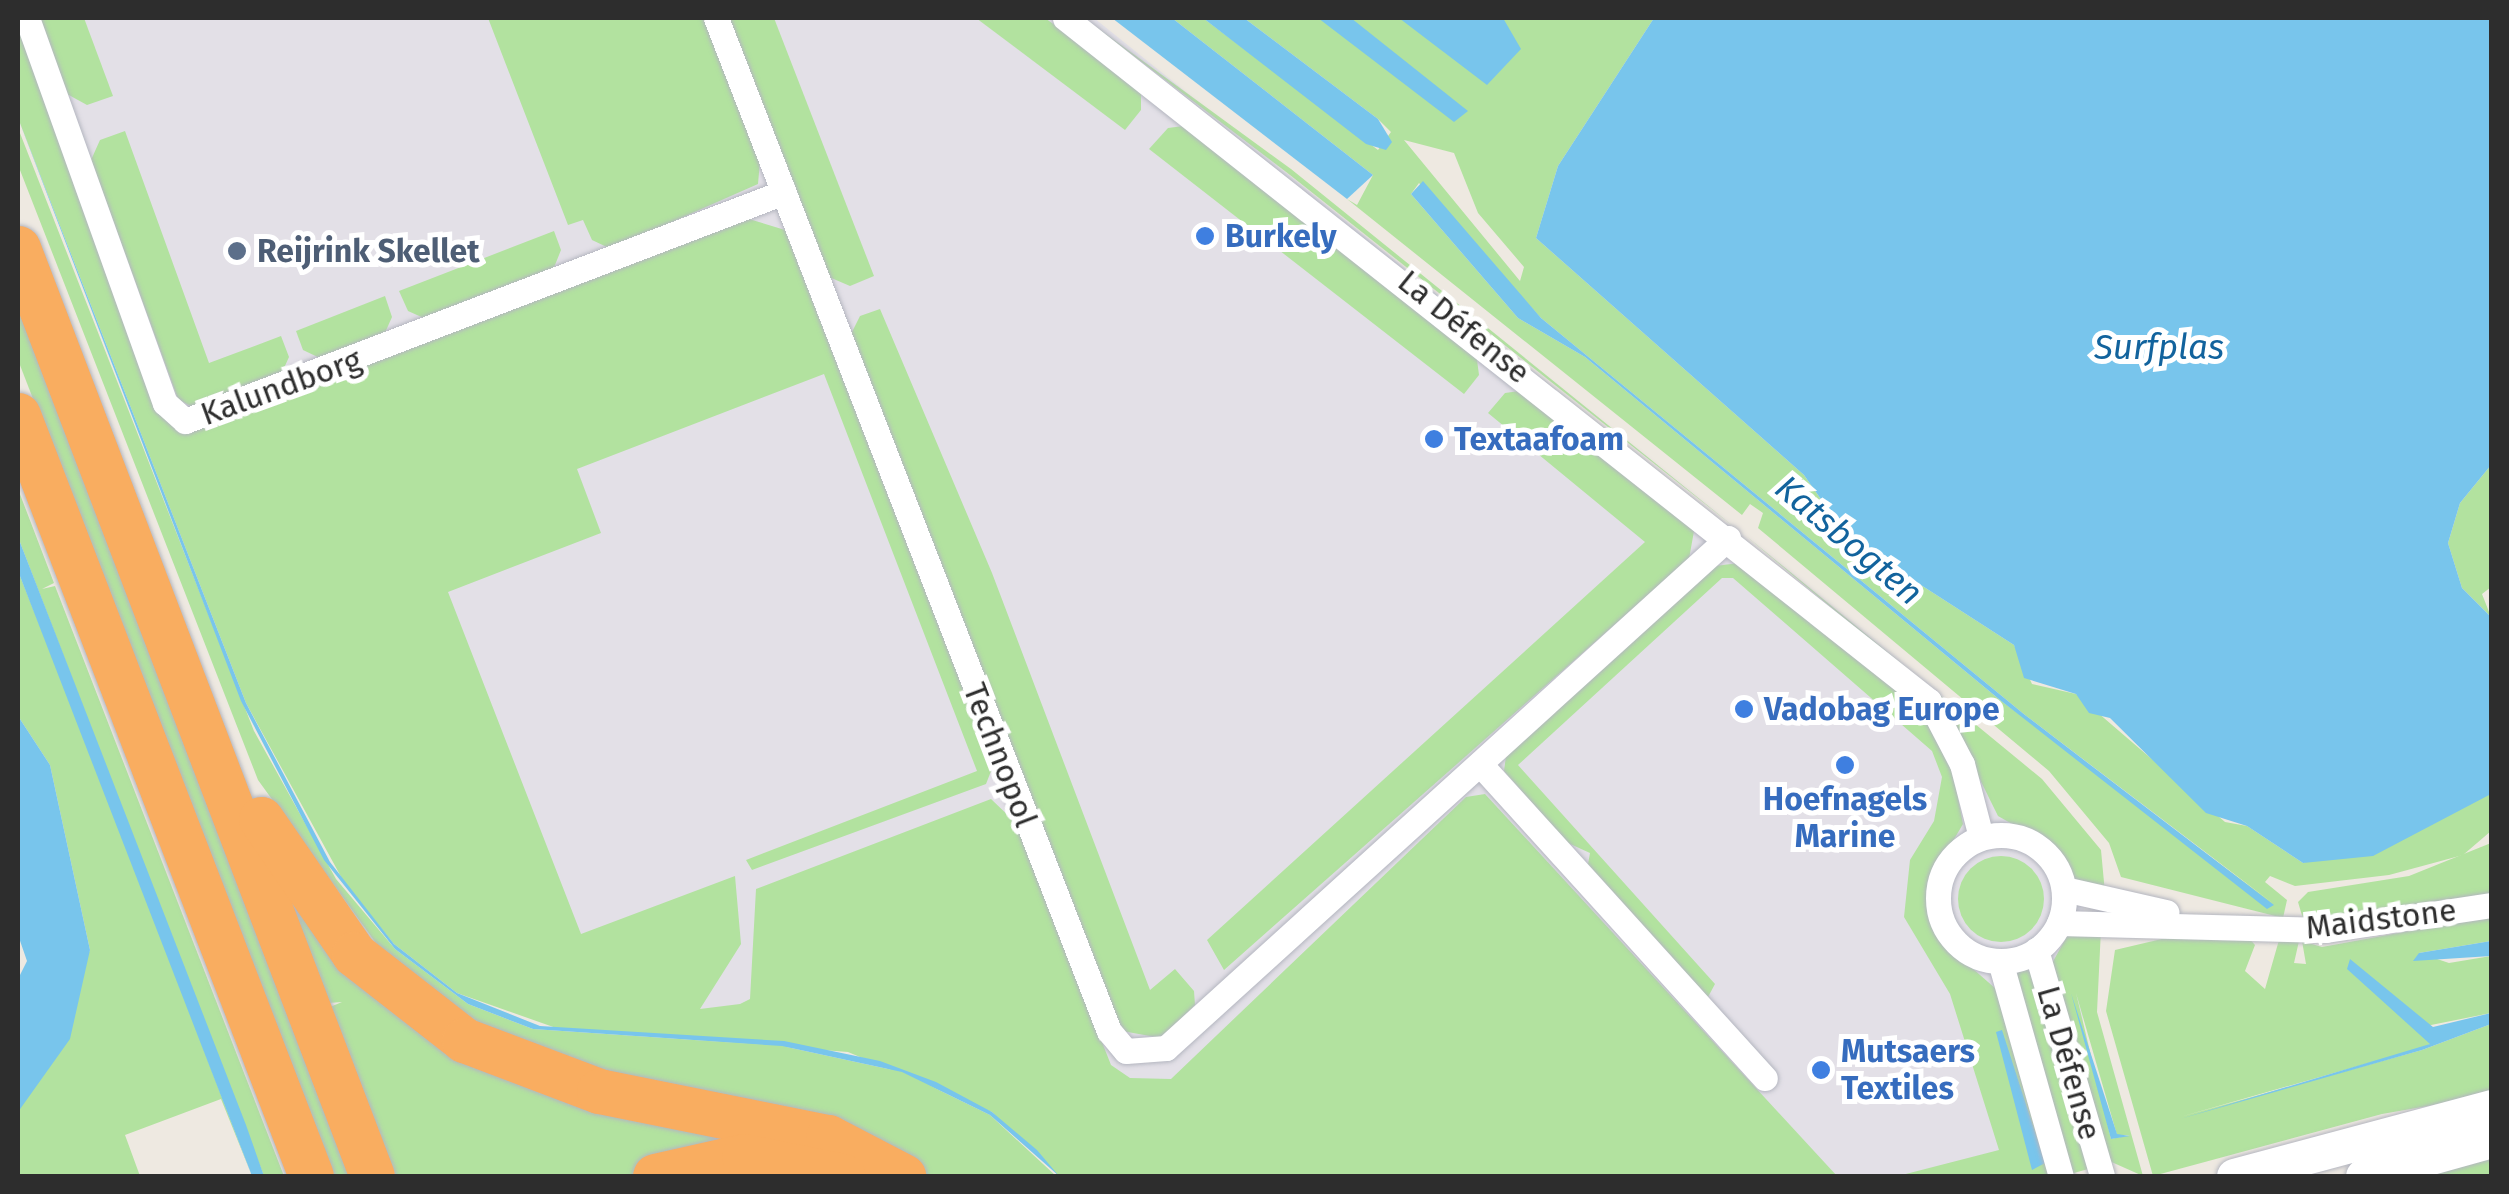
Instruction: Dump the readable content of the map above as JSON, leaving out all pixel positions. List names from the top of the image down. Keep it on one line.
{"streets":{"street":["La Défense","Kalundborg","Technopol","Maidstone"]},"crossings":[["La Défense","Technopol"],["La Défense","Maidstone"],["Kalundborg","Technopol"]],"water":["Surfplas","Katsbogten"],"places":["Burkely","Reijrink Skellet","Textaafoam","Vadobag Europe","Hoefnagels Marine","Mutsaers Textiles"]}
